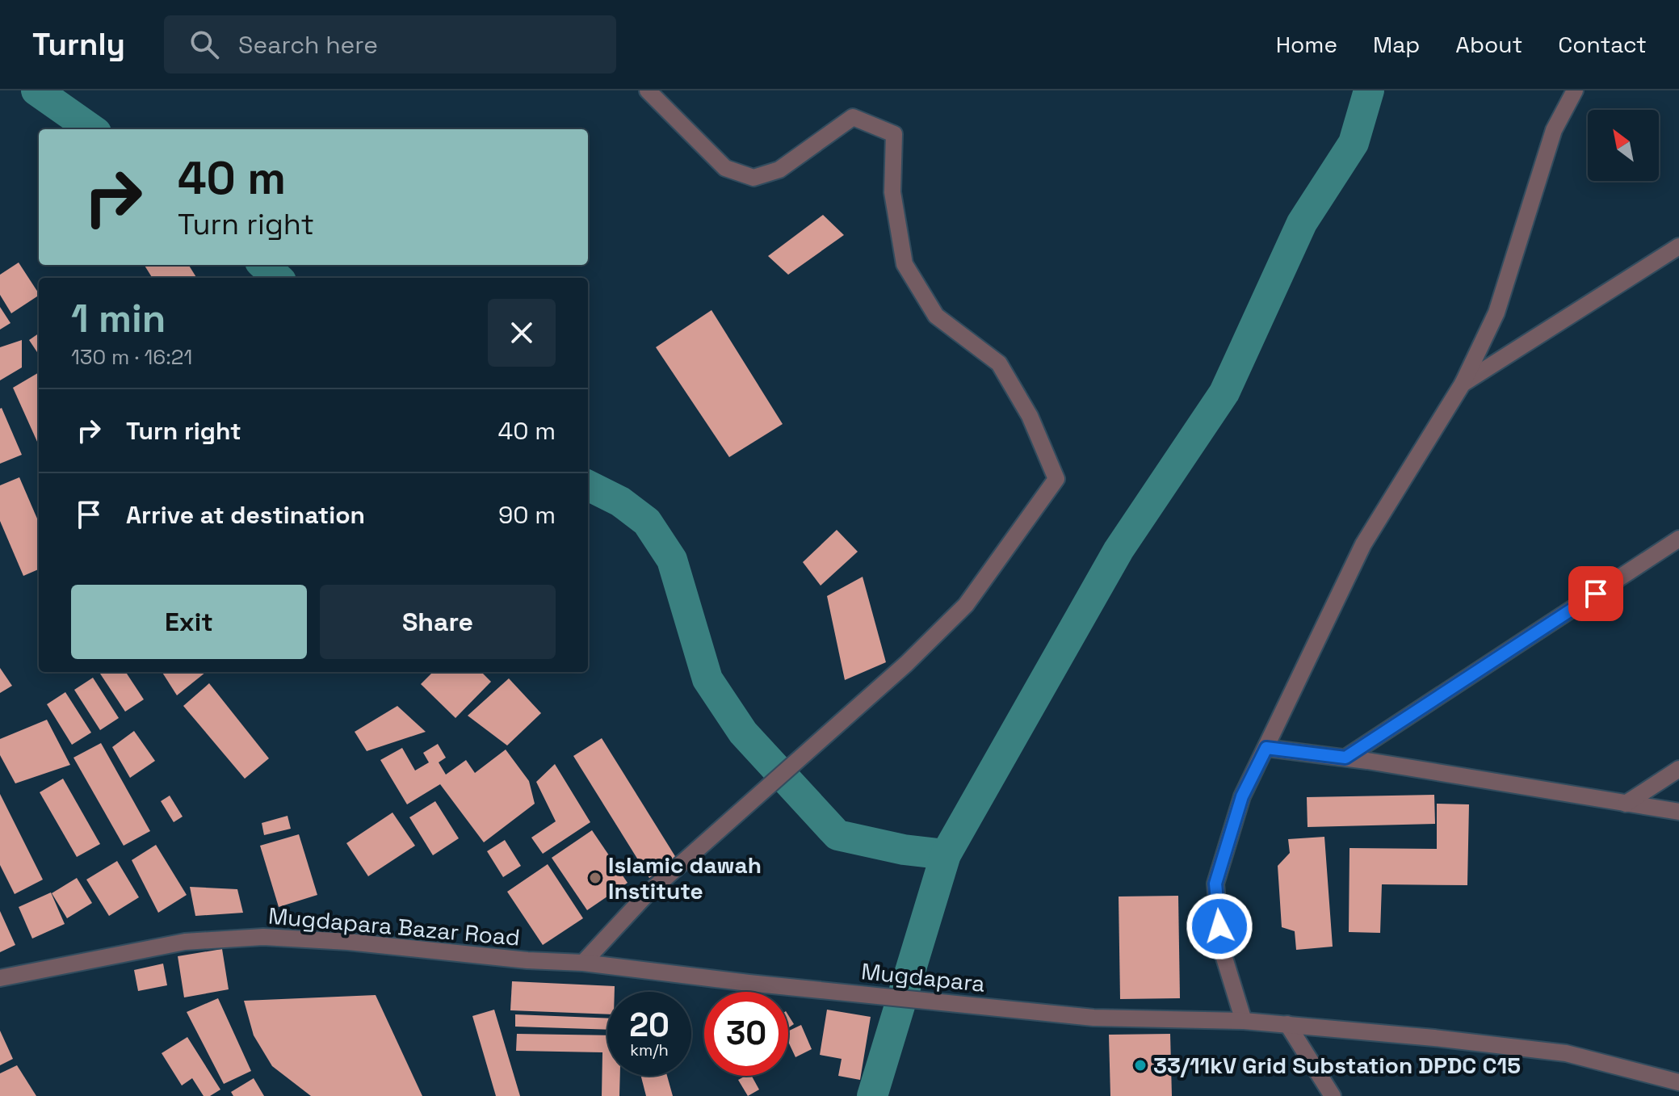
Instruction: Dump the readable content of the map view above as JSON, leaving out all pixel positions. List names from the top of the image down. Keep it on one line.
{"streets":{"street":["Mugdapara Bazar Road","Mugdapara"]},"crossings":[["Mugdapara Bazar Road","Mugdapara"]],"places":["Islamic dawah Institute","33/11kV Grid Substation DPDC C15"],"north":"top left","page":{"header":"Turnly","search":"Search here","nav":["Home","Map","About","Contact"],"turn":["40 m","Turn right"],"heading":["1 min","130 m · 16:21"],"list":[{"name":"Turn right","value":"40 m"},{"name":"Arrive at destination","value":"90 m"}],"buttons":["Exit","Share"],"speed":"20 km/h","limit":"30"}}
